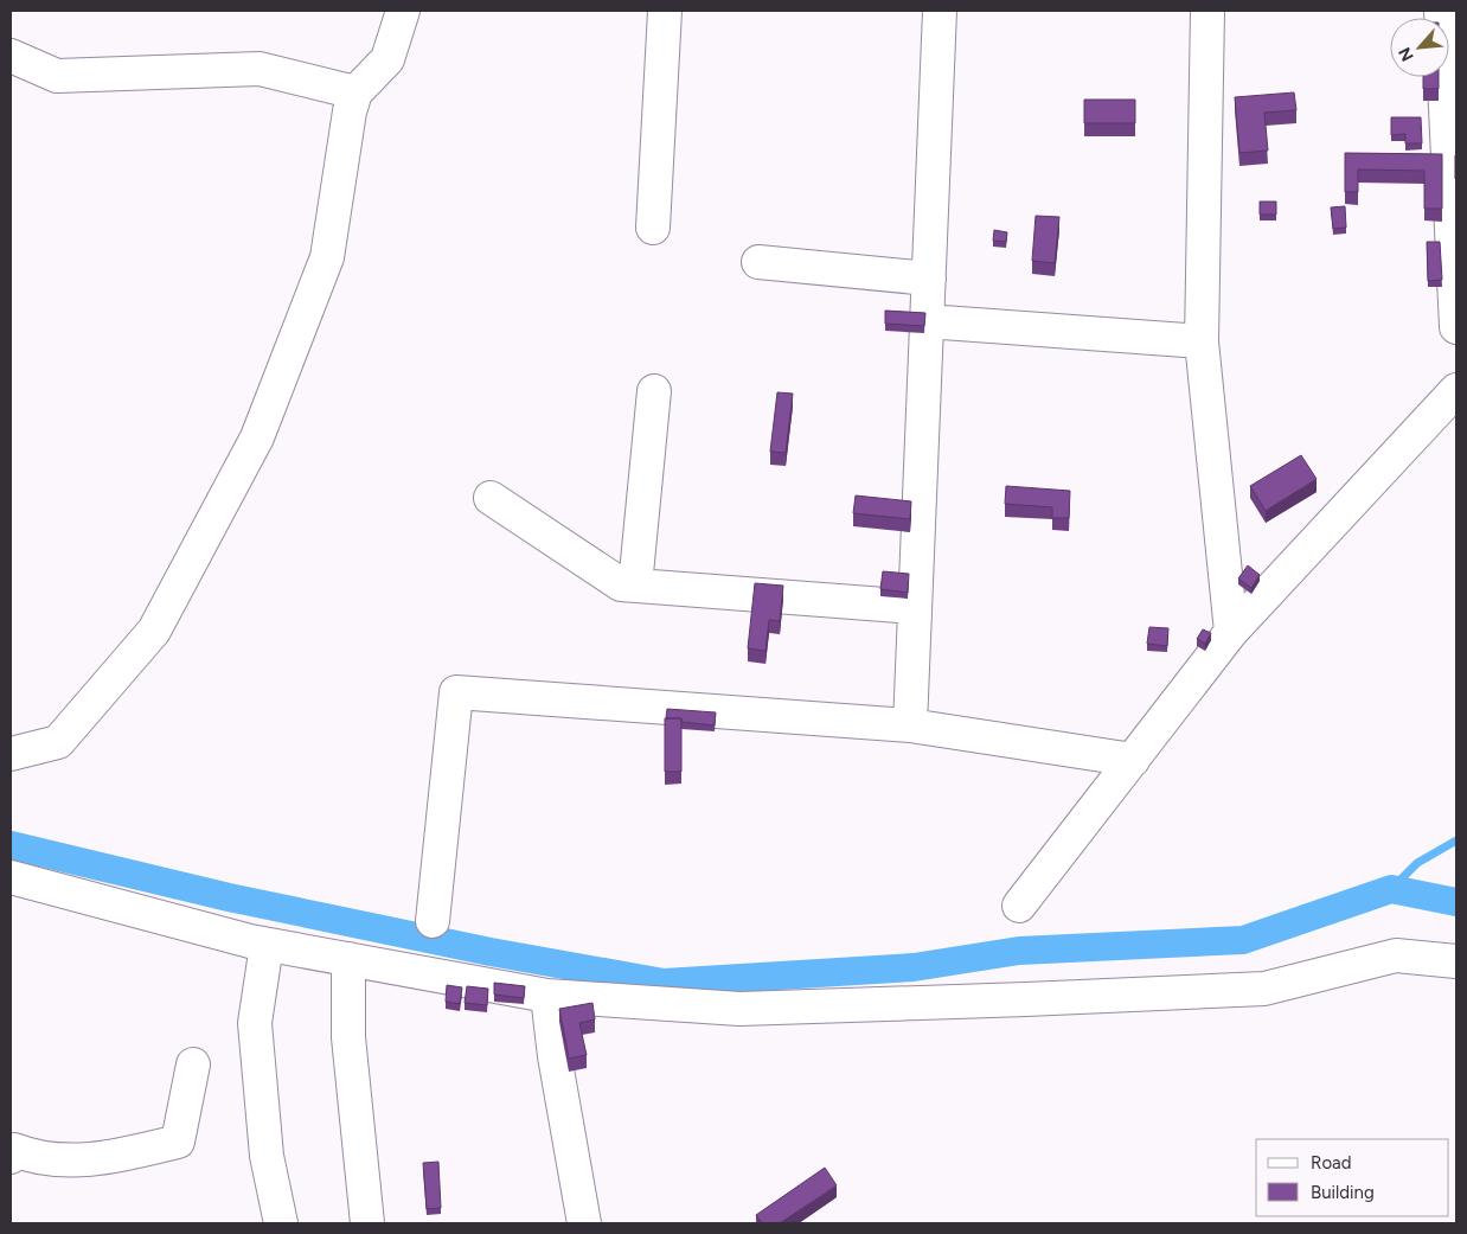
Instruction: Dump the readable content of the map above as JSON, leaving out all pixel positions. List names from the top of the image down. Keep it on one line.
{"legend":["Road","Building"],"north":"bottom left"}
